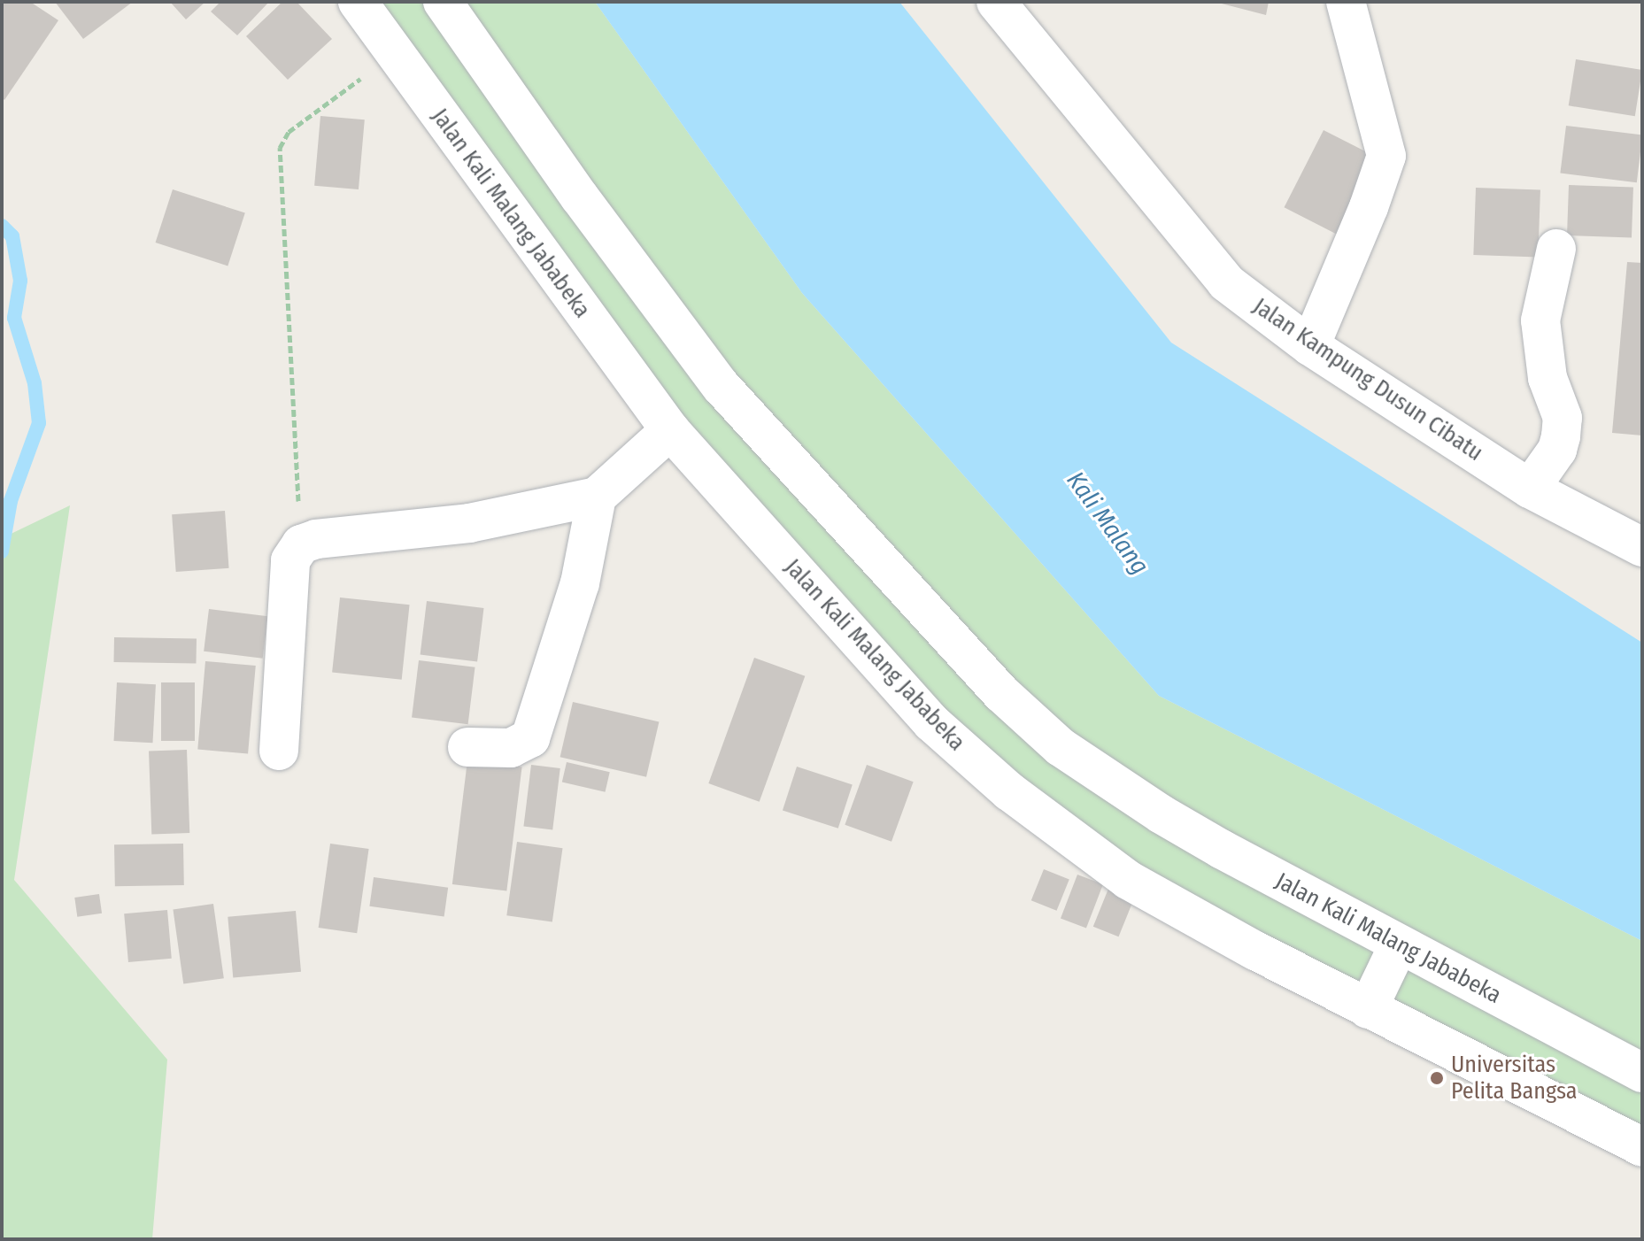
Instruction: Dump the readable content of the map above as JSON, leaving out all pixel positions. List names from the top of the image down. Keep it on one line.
{"streets":{"main road":["Jalan Kali Malang Jababeka","Jalan Kampung Dusun Cibatu"]},"water":["Kali Malang"],"places":["Universitas Pelita Bangsa"]}
